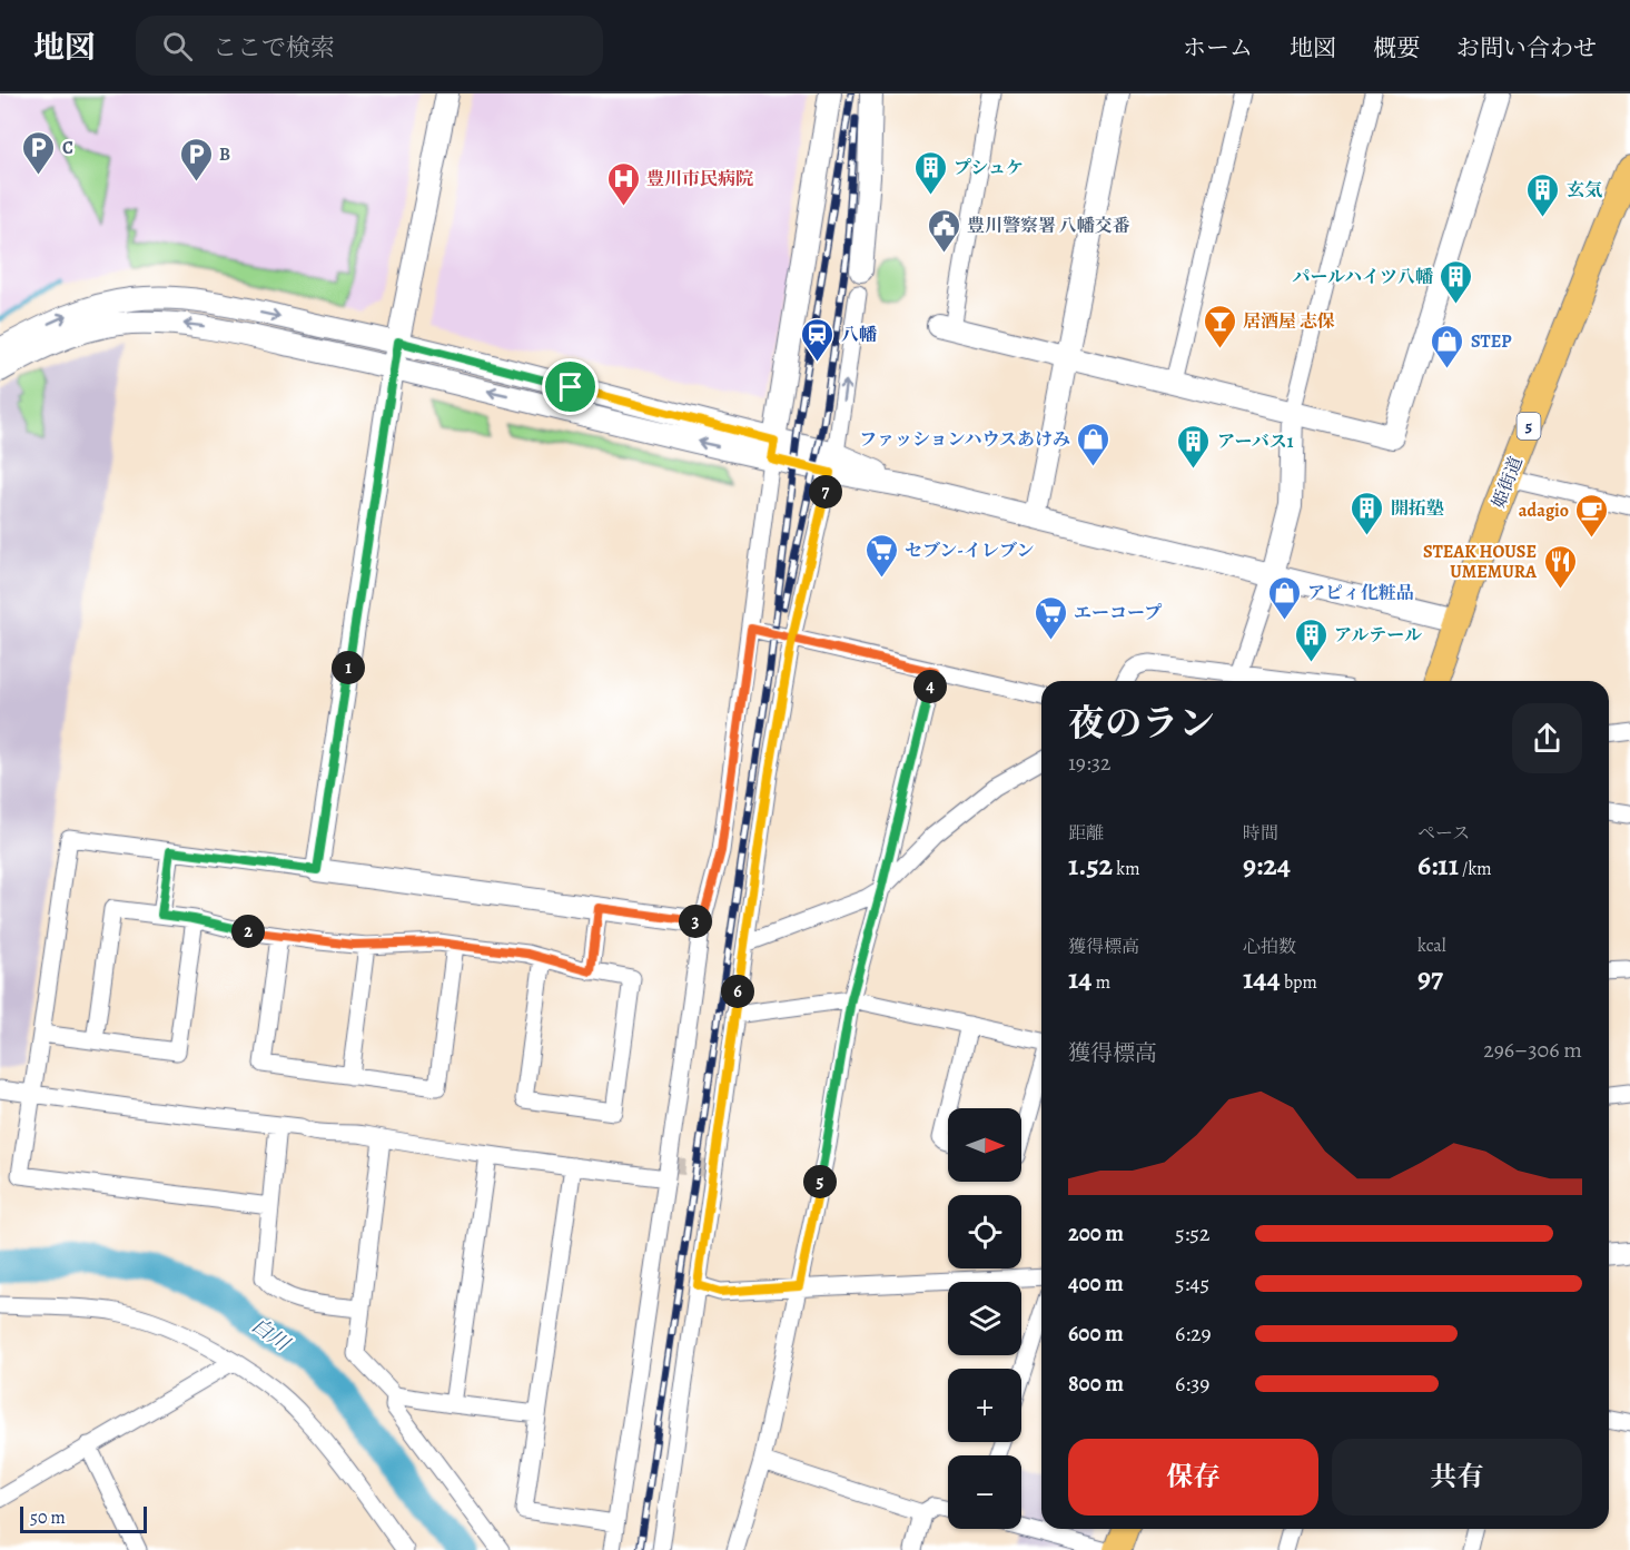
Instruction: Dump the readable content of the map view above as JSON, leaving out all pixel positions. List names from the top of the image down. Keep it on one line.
{"streets":{"main road":["5","姫街道"]},"water":["白川"],"places":{"parking":["C","B"],"building":["プシュケ","玄気","パールハイツ八幡","アーバス1","開拓塾","アルテール"],"hospital":["豊川市民病院"],"public building":["豊川警察署 八幡交番"],"bar":["居酒屋 志保"],"station":["八幡"],"shop":["STEP","ファッションハウスあけみ","アピィ化粧品"],"cafe":["adagio"],"supermarket":["セブン-イレブン","エーコープ"],"restaurant":["STEAK HOUSE UMEMURA"]},"scale_bar":"50 m","north":"right","page":{"header":"地図","search":"ここで検索","nav":["ホーム","地図","概要","お問い合わせ"],"pins":["7","1","4","3","2","6","5"],"heading":["夜のラン","19:32"],"stats":[["距離","1.52 km"],["時間","9:24"],["ペース","6:11 /km"],["獲得標高","14 m"],["心拍数","144 bpm"],["kcal","97"]],"chart":["獲得標高","296–306 m"],"map_buttons":["+","−"],"list":[{"name":"200 m","note":"5:52"},{"name":"400 m","note":"5:45"},{"name":"600 m","note":"6:29"},{"name":"800 m","note":"6:39"}],"buttons":["保存","共有"],"scale":"50 m"}}
